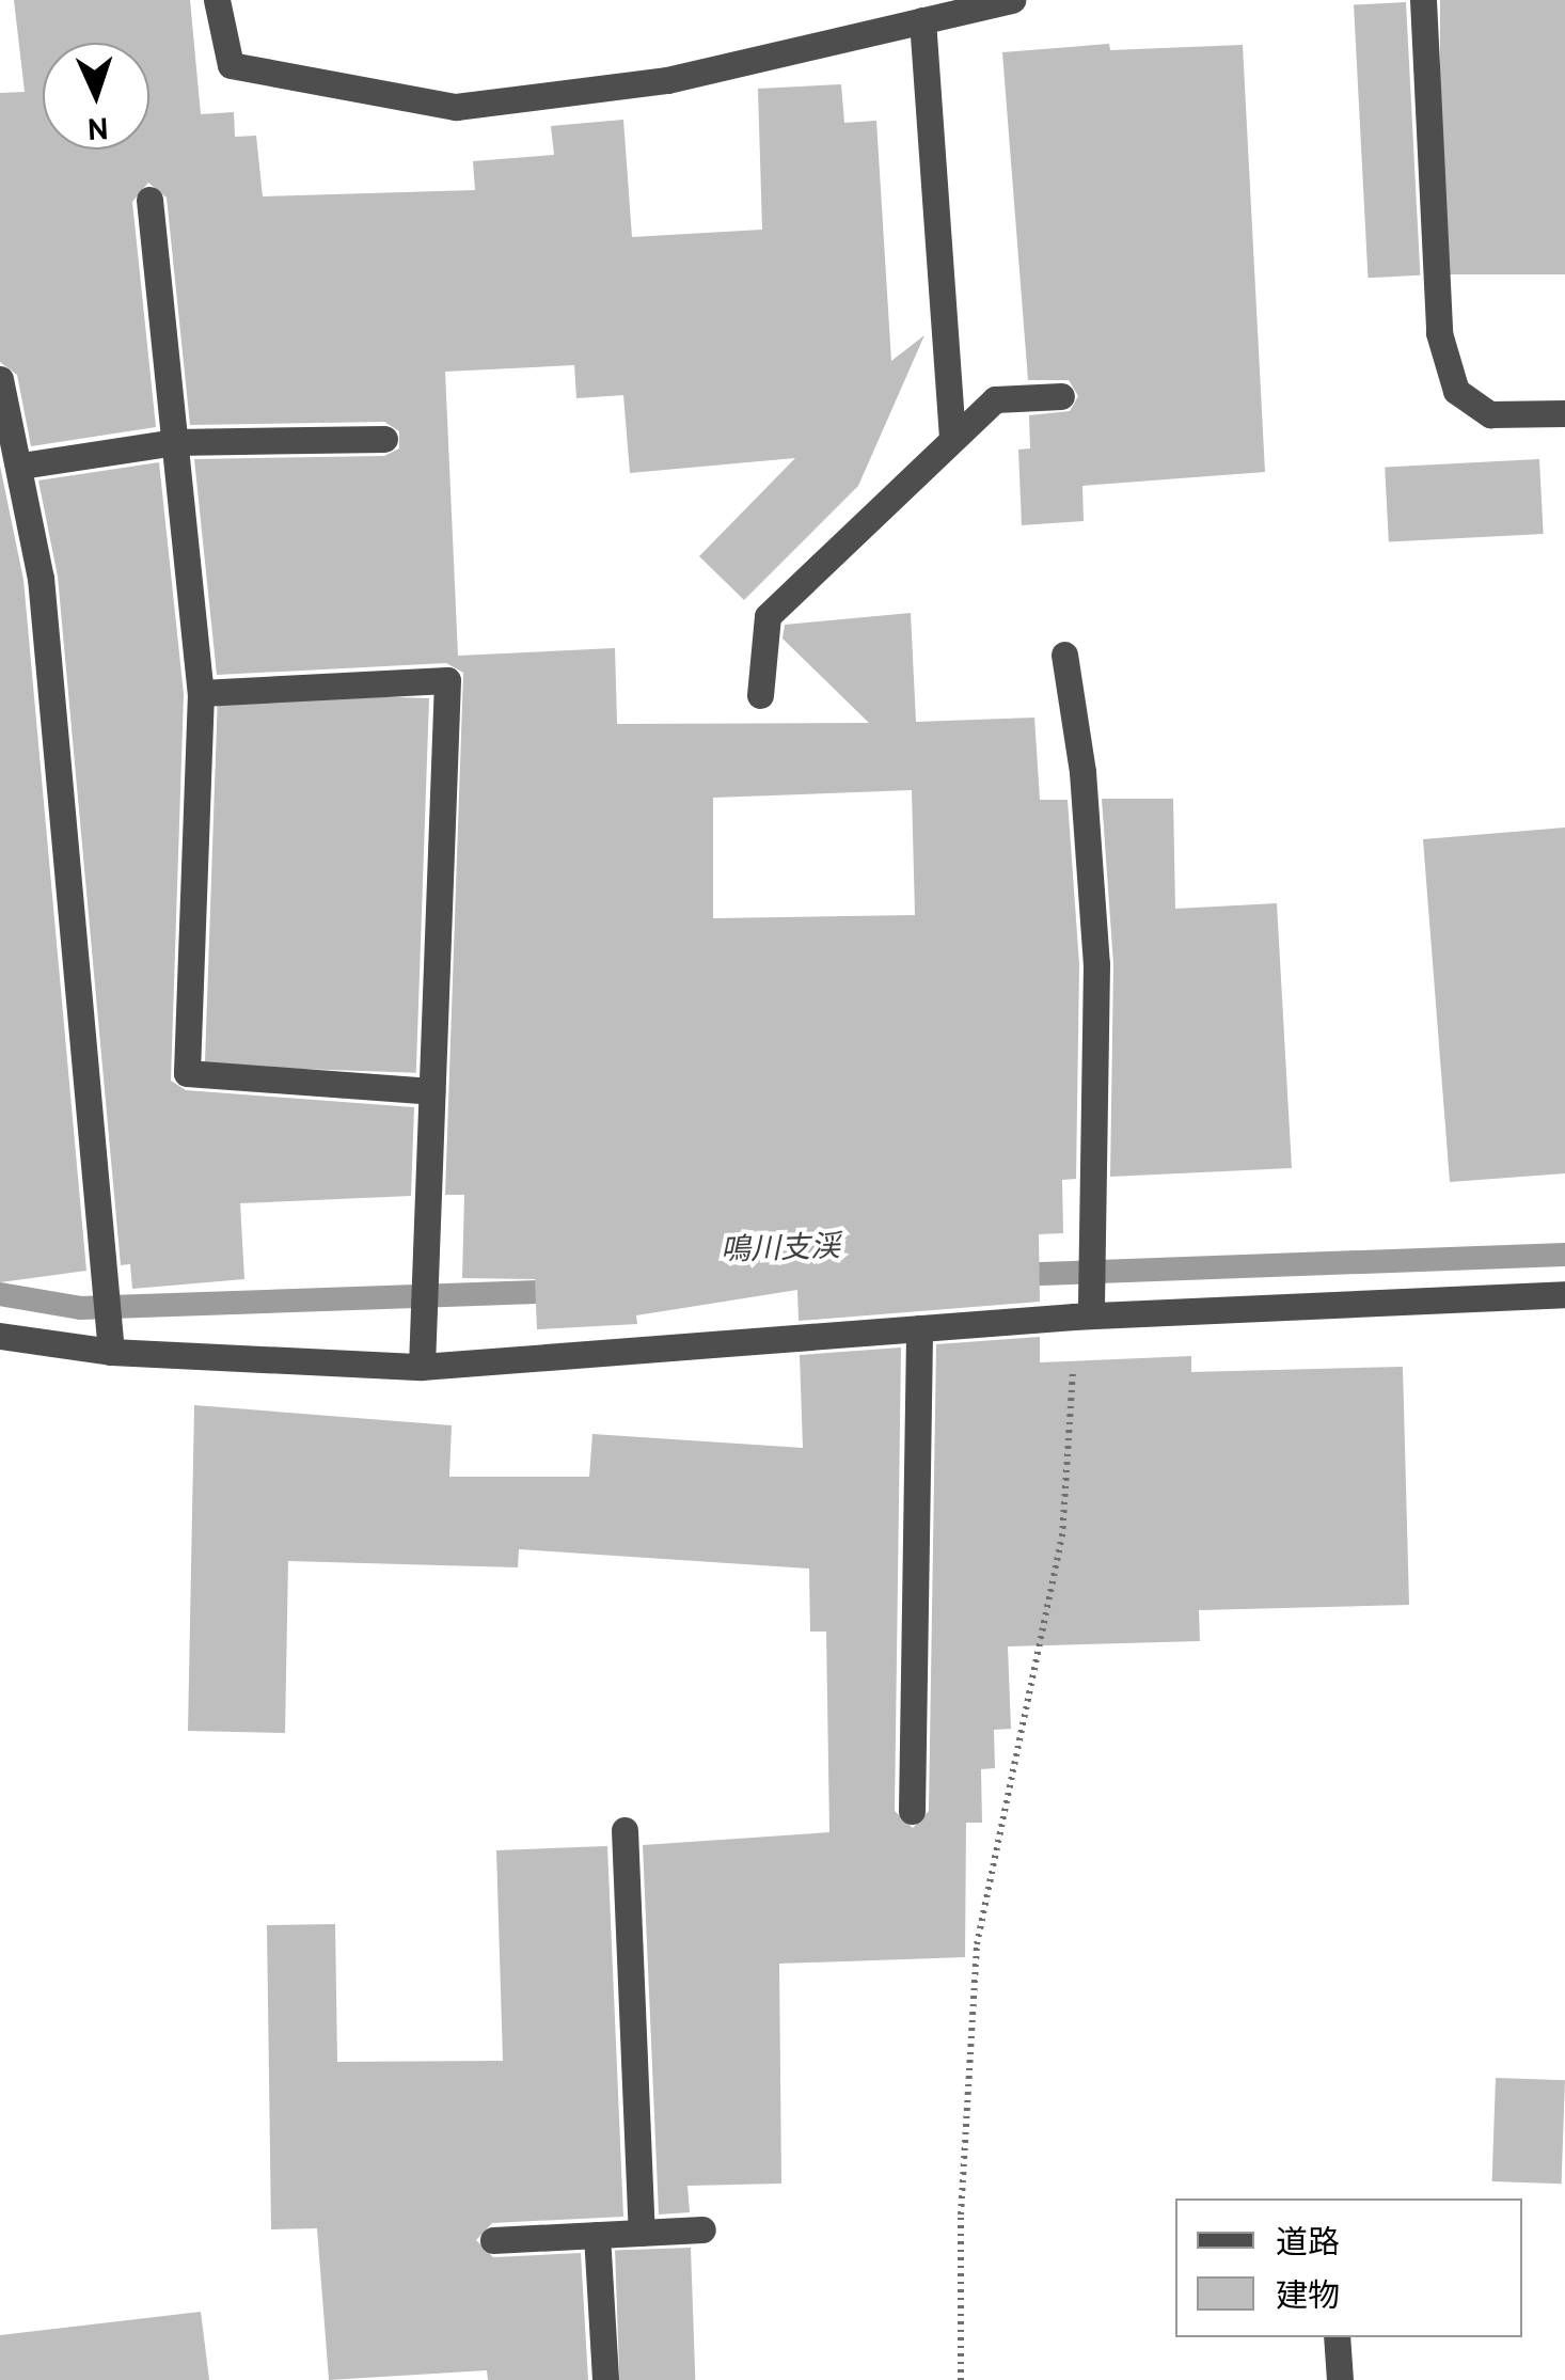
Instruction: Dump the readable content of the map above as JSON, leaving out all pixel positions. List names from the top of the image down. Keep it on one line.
{"water":["鳴川支渓"],"legend":["道路","建物"],"north":"bottom"}
